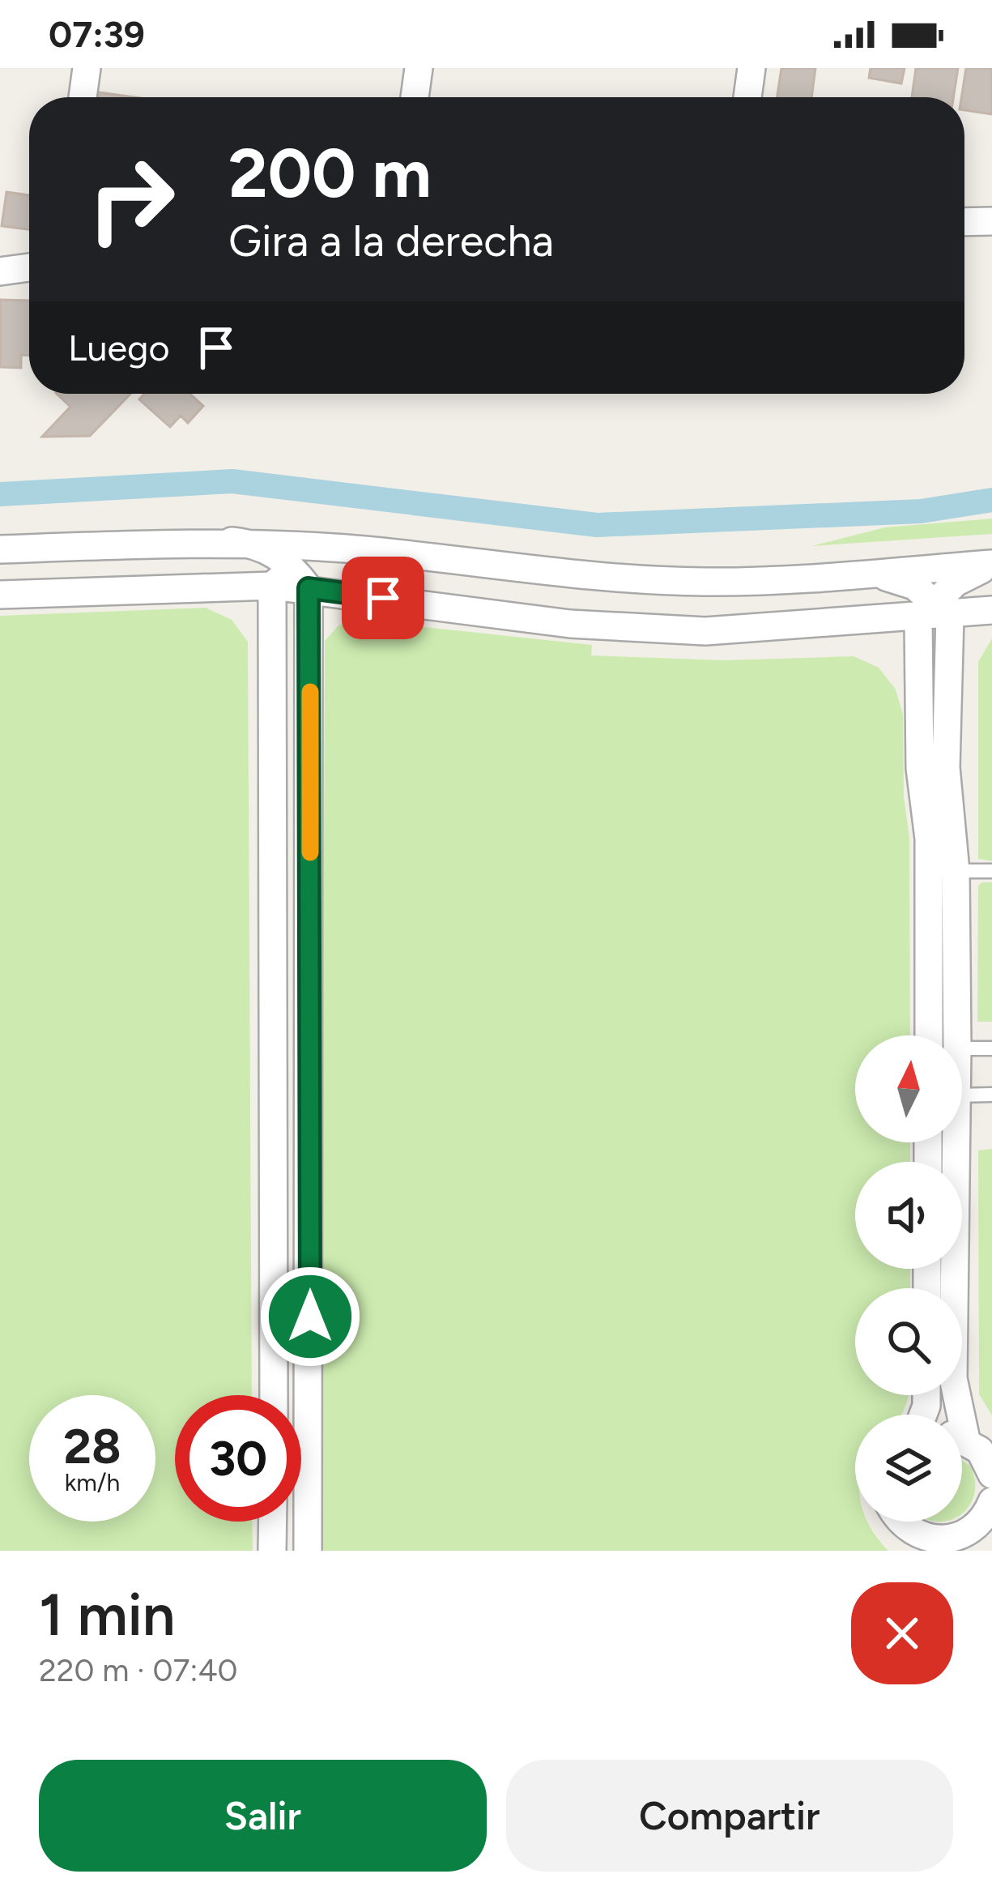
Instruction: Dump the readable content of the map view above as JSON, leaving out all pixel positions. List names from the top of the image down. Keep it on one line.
{"north":"top","page":{"status":"07:39","turn":["200 m","Gira a la derecha"],"then":"Luego","speed":"28 km/h","limit":"30","heading":["1 min","220 m · 07:40"],"buttons":["Salir","Compartir"]}}
